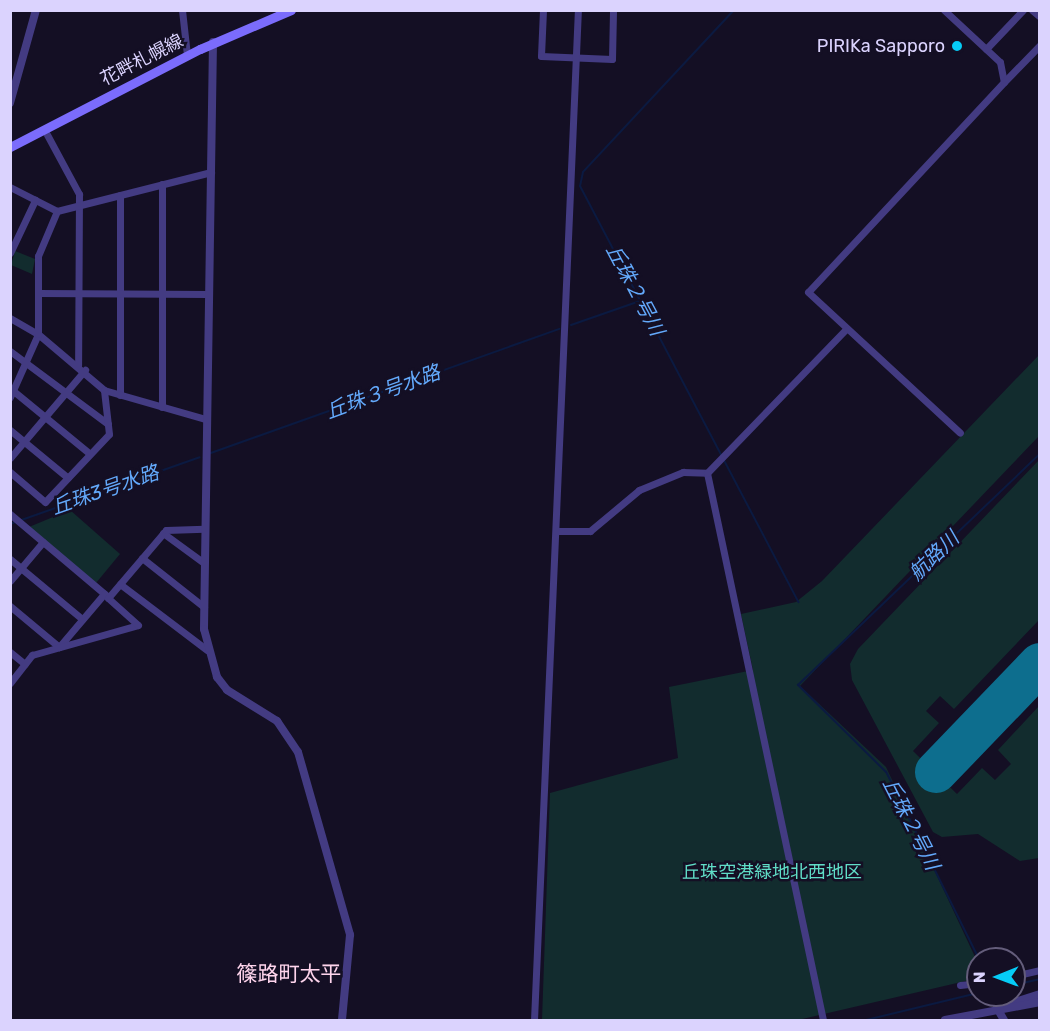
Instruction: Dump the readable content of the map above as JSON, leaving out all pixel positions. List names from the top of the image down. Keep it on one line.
{"streets":{"main road":["花畔札幌線"]},"districts":["篠路町太平"],"water":["丘珠２号川","丘珠３号水路","丘珠3号水路","航路川"],"parks":["丘珠空港緑地北西地区"],"places":["PIRIKa Sapporo"],"north":"left"}
